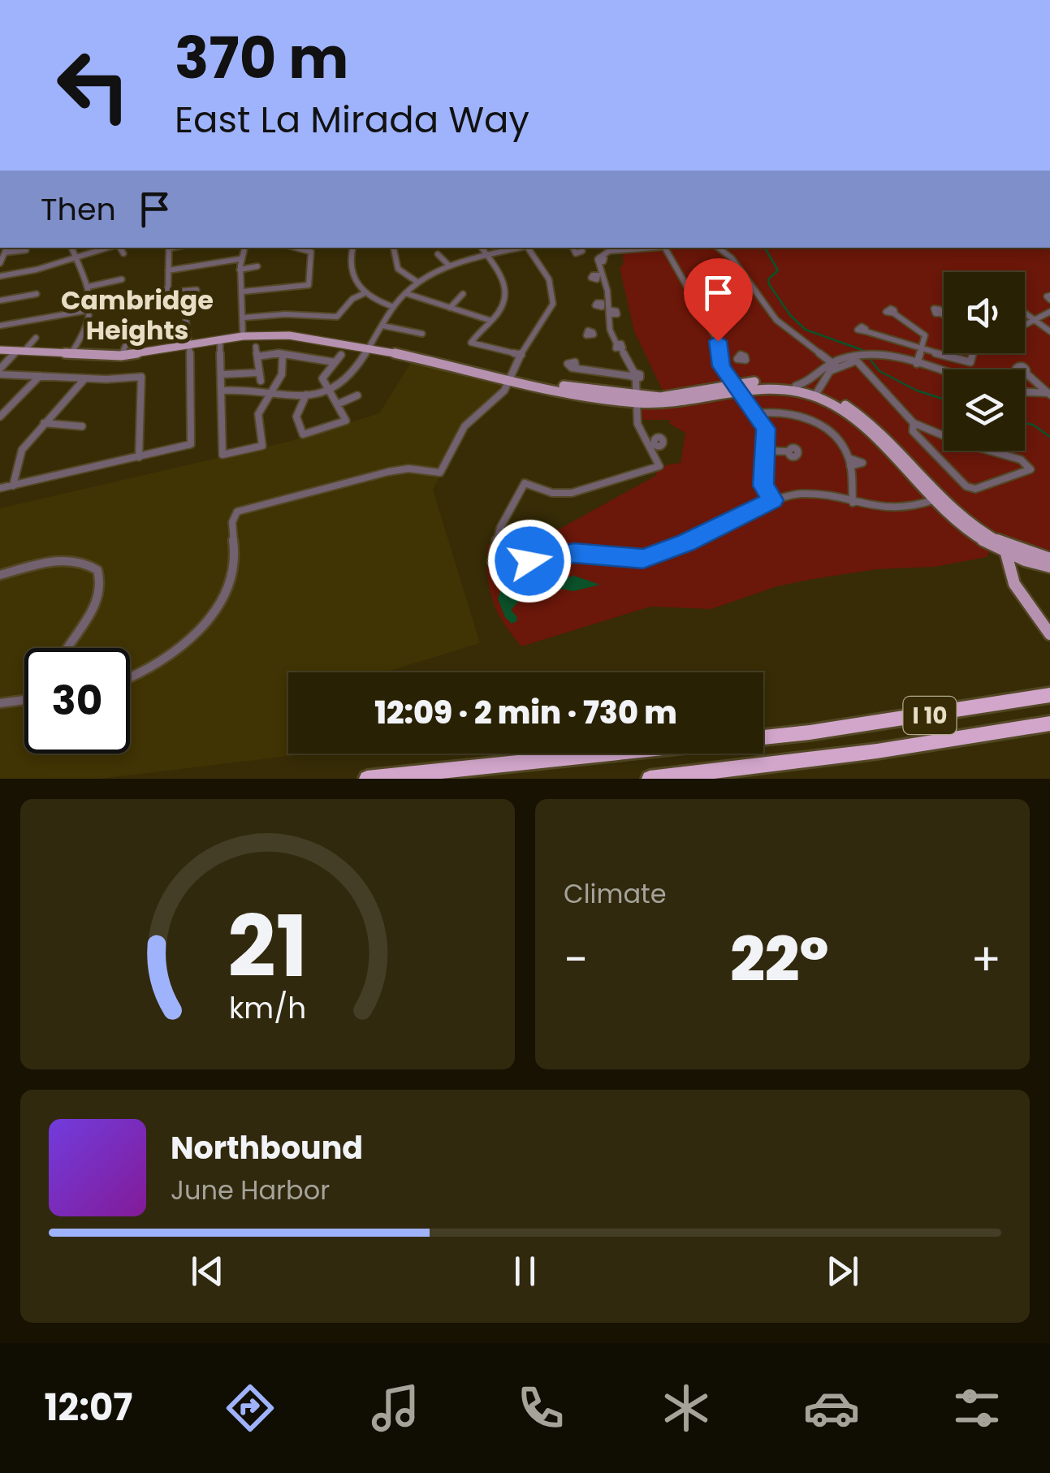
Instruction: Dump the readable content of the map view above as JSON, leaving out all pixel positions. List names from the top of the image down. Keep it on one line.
{"streets":{"highway":["I 10"]},"districts":["Cambridge Heights"],"page":{"turn":["370 m","East La Mirada Way"],"then":"Then","limit":"30","trip":"12:09 · 2 min · 730 m","tile":"Climate","heat":["−","22°","+"],"song":["Northbound","June Harbor"],"tabs":"12:07","gauge":["21","km/h"]}}
